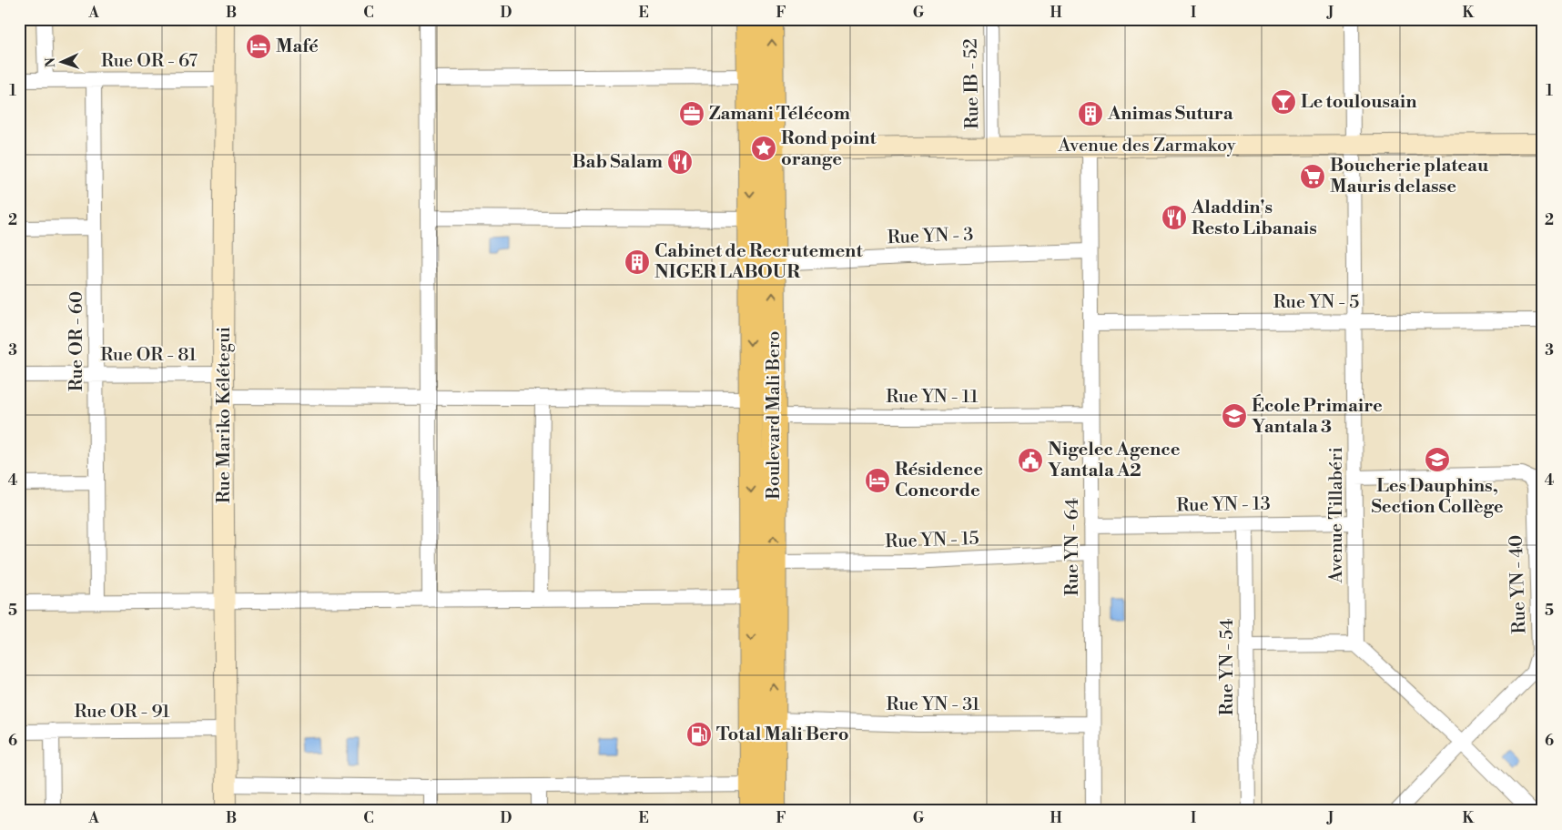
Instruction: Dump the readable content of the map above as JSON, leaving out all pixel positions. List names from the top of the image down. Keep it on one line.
{"streets":{"main road":["Boulevard Mali Bero"],"street":["Rue OR - 67","Rue IB - 52","Avenue des Zarmakoy","Rue YN - 3","Rue YN - 5","Rue OR - 60","Rue OR - 81","Rue YN - 11","Rue Mariko Kélétegui","Rue YN - 13","Avenue Tillabéri","Rue YN - 15","Rue YN - 64","Rue YN - 40","Rue YN - 54","Rue YN - 31","Rue OR - 91"]},"crossings":[["Rue OR - 67","Rue OR - 60"],["Rue OR - 67","Rue Mariko Kélétegui"],["Rue IB - 52","Avenue des Zarmakoy"],["Avenue des Zarmakoy","Boulevard Mali Bero"],["Avenue des Zarmakoy","Avenue Tillabéri"],["Avenue des Zarmakoy","Rue YN - 64"],["Rue YN - 3","Boulevard Mali Bero"],["Rue YN - 3","Rue YN - 64"],["Rue YN - 5","Avenue Tillabéri"],["Rue YN - 5","Rue YN - 64"],["Rue OR - 60","Rue OR - 81"],["Rue OR - 81","Rue Mariko Kélétegui"],["Rue YN - 11","Rue Mariko Kélétegui"],["Rue YN - 11","Boulevard Mali Bero"],["Rue YN - 11","Rue YN - 64"],["Rue Mariko Kélétegui","Rue OR - 91"],["Boulevard Mali Bero","Rue YN - 15"],["Boulevard Mali Bero","Rue YN - 31"],["Rue YN - 13","Avenue Tillabéri"],["Rue YN - 13","Rue YN - 64"],["Rue YN - 13","Rue YN - 54"],["Avenue Tillabéri","Rue YN - 40"],["Rue YN - 15","Rue YN - 64"],["Rue YN - 64","Rue YN - 31"]],"places":{"hotel":["Mafé","Résidence Concorde"],"bar":["Le toulousain"],"office":["Zamani Télécom"],"building":["Animas Sutura","Cabinet de Recrutement NIGER LABOUR"],"place":["Rond point orange"],"restaurant":["Bab Salam","Aladdin's Resto Libanais"],"supermarket":["Boucherie plateau Mauris delasse"],"school or university":["École Primaire Yantala 3","Les Dauphins, Section Collège"],"public building":["Nigelec Agence Yantala A2"],"fuel station":["Total Mali Bero"]},"north":"left","grid":{"columns":["A","B","C","D","E","F","G","H","I","J","K"],"rows":["1","2","3","4","5","6"]}}
